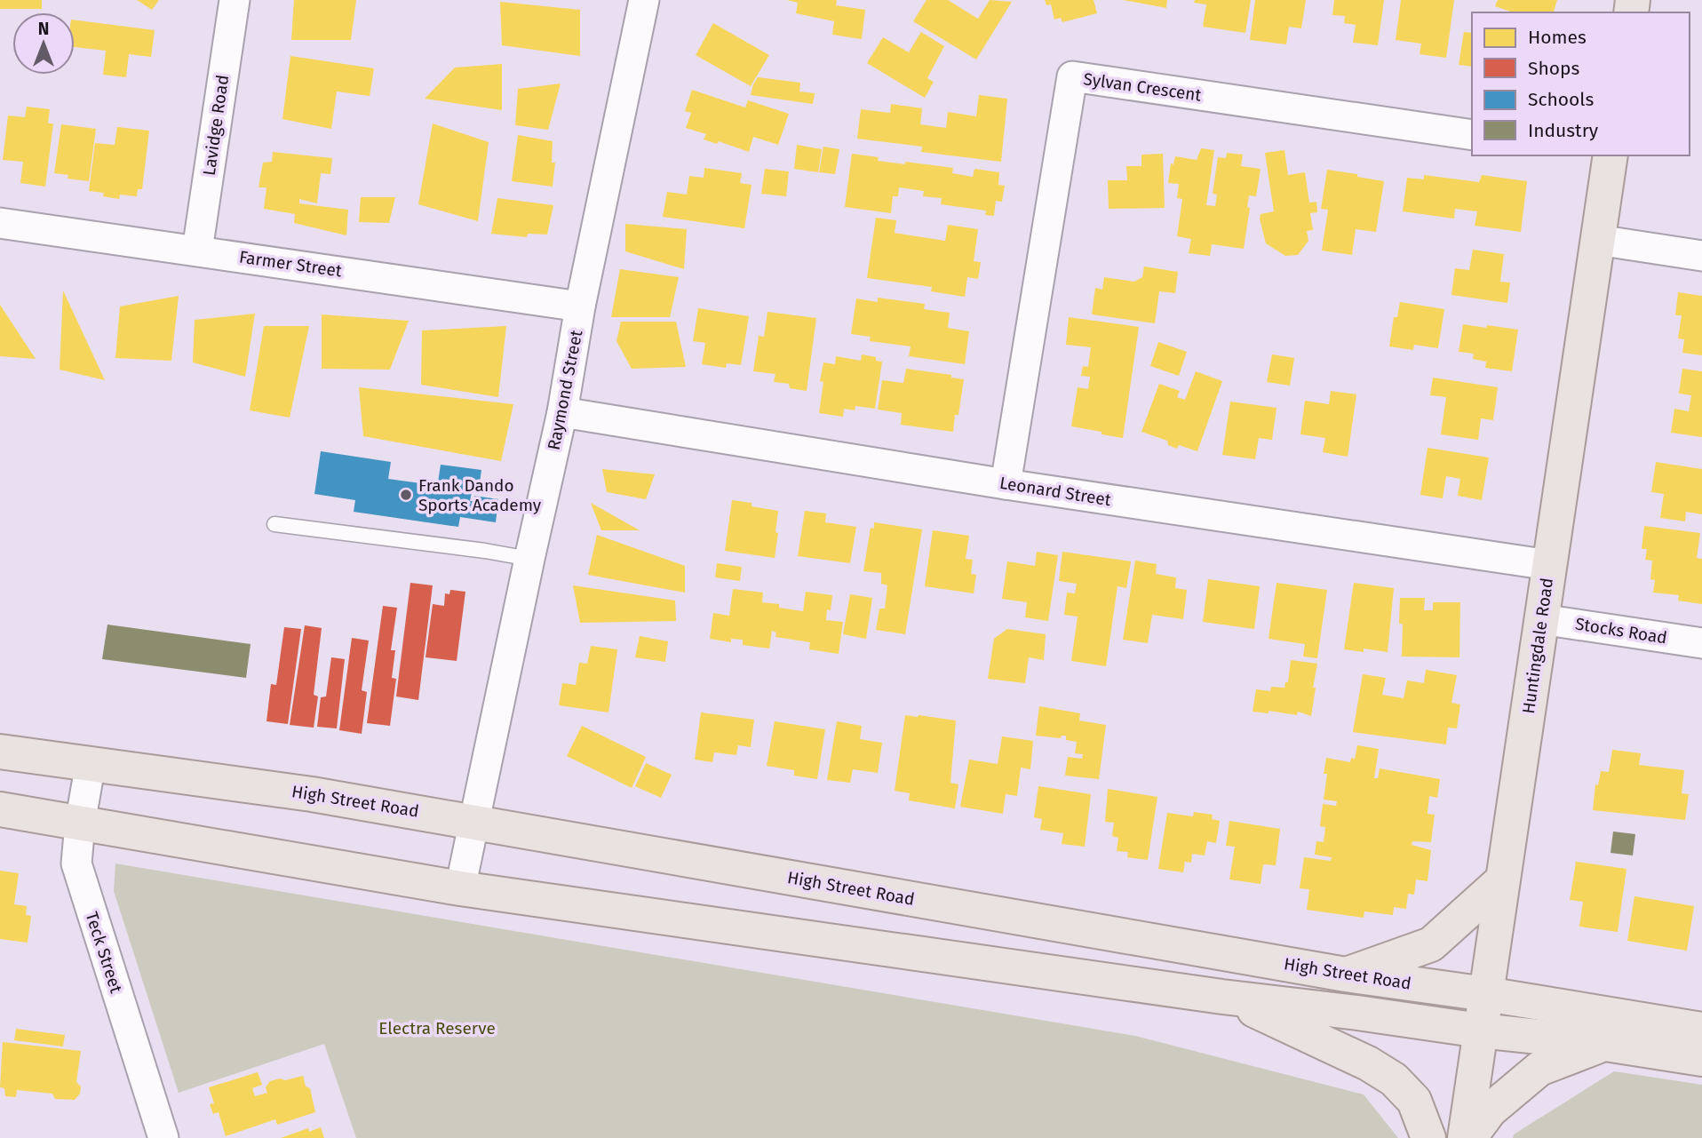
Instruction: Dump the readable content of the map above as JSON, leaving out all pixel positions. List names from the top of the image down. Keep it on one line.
{"streets":{"main road":["Huntingdale Road","High Street Road"],"street":["Sylvan Crescent","Lavidge Road","Farmer Street","Raymond Street","Leonard Street","Stocks Road","Teck Street"]},"crossings":[["Sylvan Crescent","Leonard Street"],["Lavidge Road","Farmer Street"],["Farmer Street","Raymond Street"],["Raymond Street","Leonard Street"],["Raymond Street","High Street Road"],["Leonard Street","Huntingdale Road"],["Stocks Road","Huntingdale Road"],["Huntingdale Road","High Street Road"],["High Street Road","Teck Street"]],"parks":["Electra Reserve"],"places":["Frank Dando Sports Academy"],"legend":["Homes","Shops","Schools","Industry"],"north":"top"}
